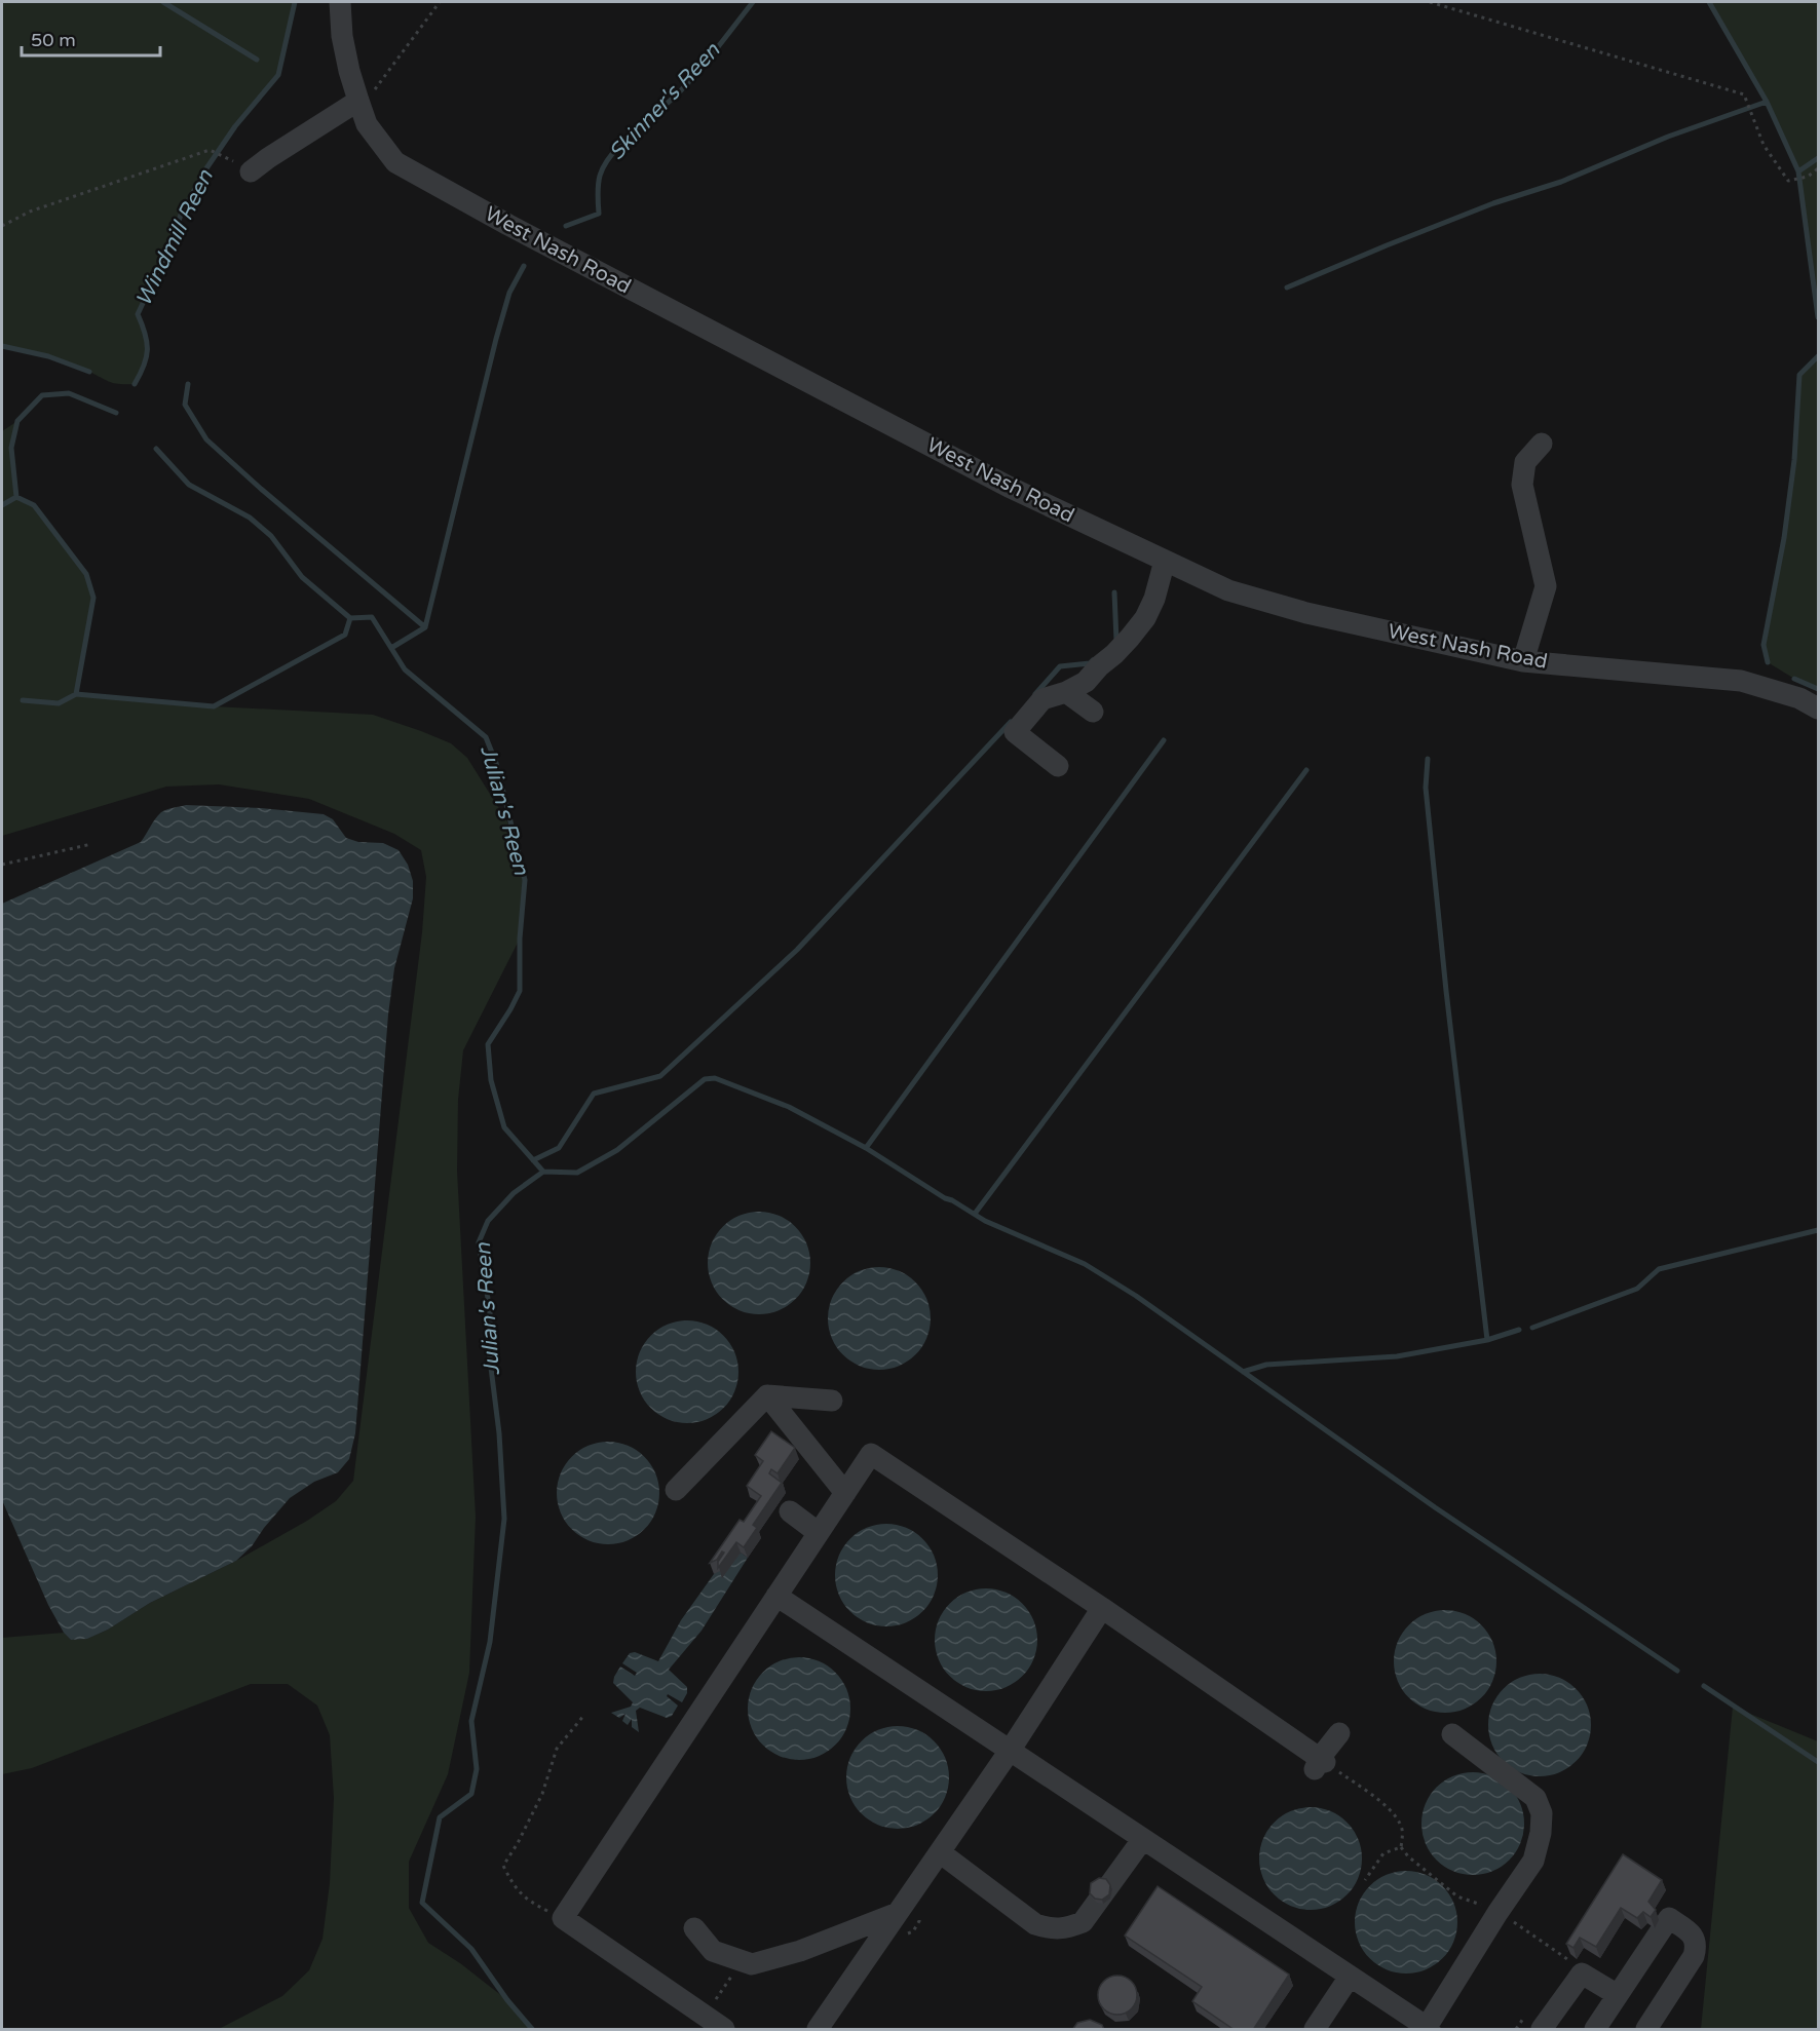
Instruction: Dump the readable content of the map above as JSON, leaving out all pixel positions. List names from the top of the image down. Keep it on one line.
{"streets":{"street":["West Nash Road"]},"water":["Skinner's Reen","Windmill Reen","Julian's Reen"],"scale_bar":"50 m"}
